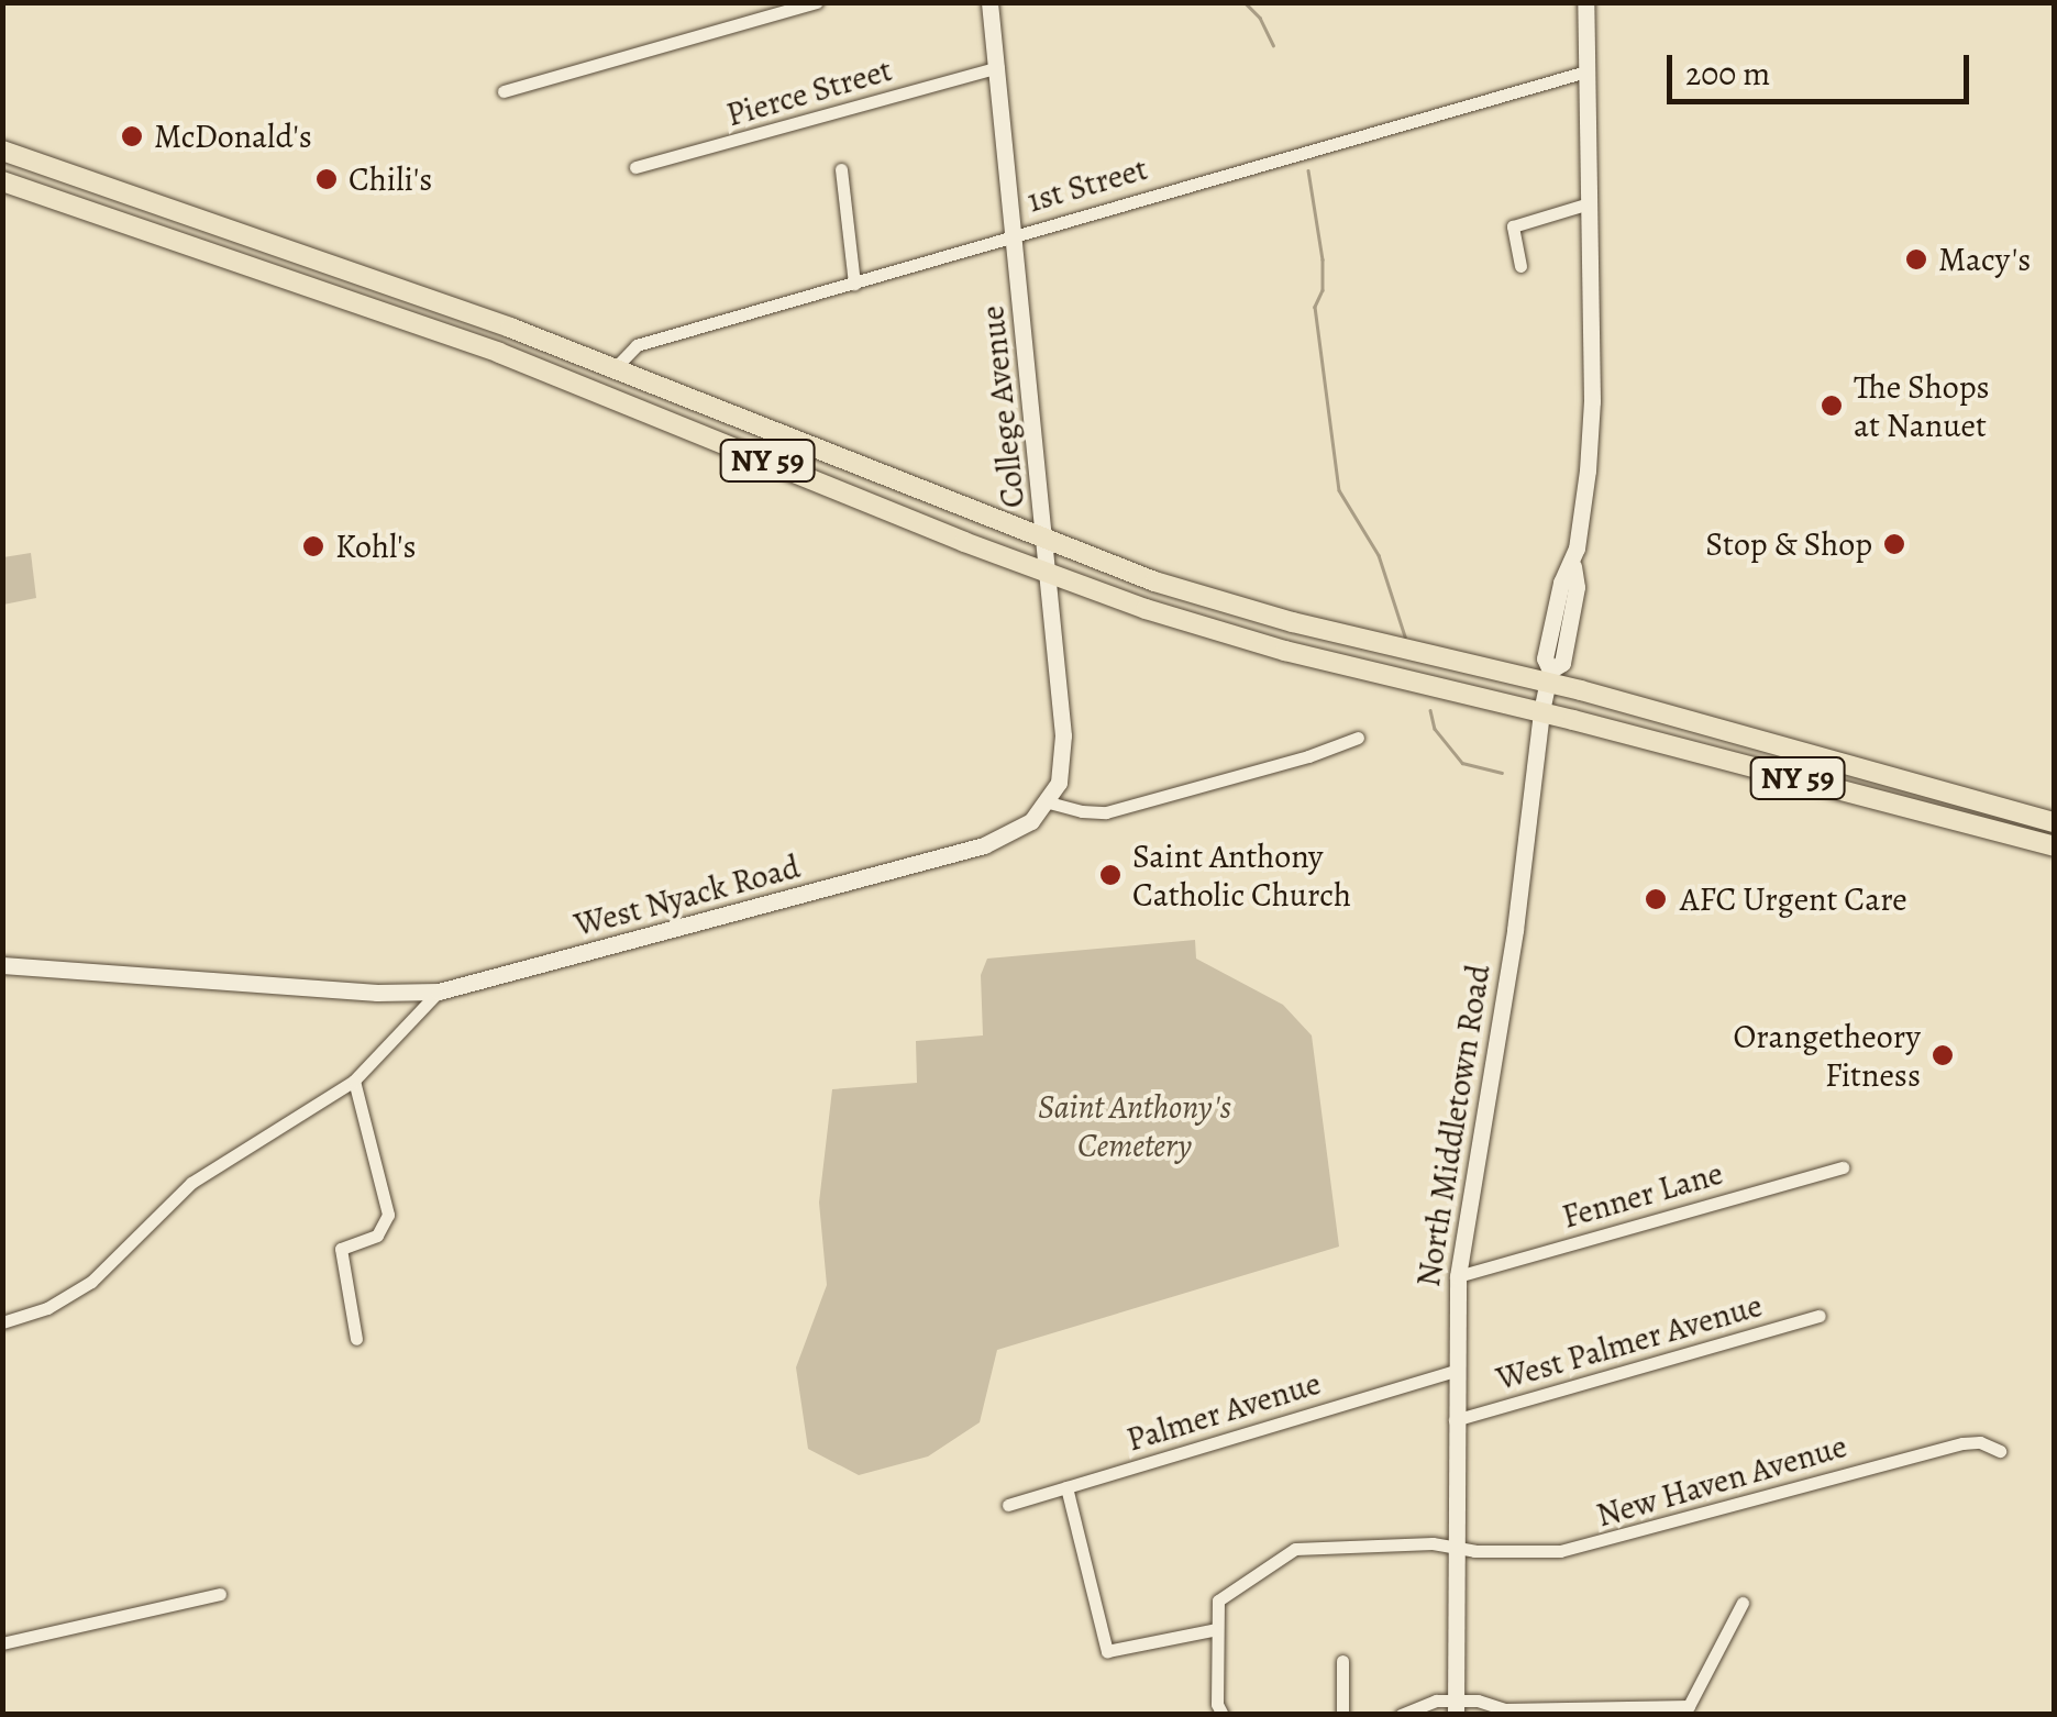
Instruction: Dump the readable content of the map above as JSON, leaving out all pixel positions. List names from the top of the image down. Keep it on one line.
{"streets":{"main road":["NY 59"],"street":["Pierce Street","1st Street","College Avenue","West Nyack Road","North Middletown Road","Fenner Lane","West Palmer Avenue","Palmer Avenue","New Haven Avenue"]},"crossings":[["Pierce Street","College Avenue"],["1st Street","College Avenue"],["1st Street","NY 59"],["1st Street","North Middletown Road"],["College Avenue","NY 59"],["College Avenue","West Nyack Road"],["NY 59","North Middletown Road"],["North Middletown Road","Fenner Lane"],["North Middletown Road","West Palmer Avenue"],["North Middletown Road","Palmer Avenue"],["North Middletown Road","New Haven Avenue"]],"parks":["Saint Anthony's Cemetery"],"places":["McDonald's","Chili's","Macy's","The Shops at Nanuet","Stop & Shop","Kohl's","Saint Anthony Catholic Church","AFC Urgent Care","Orangetheory Fitness"],"scale_bar":"200 m"}
